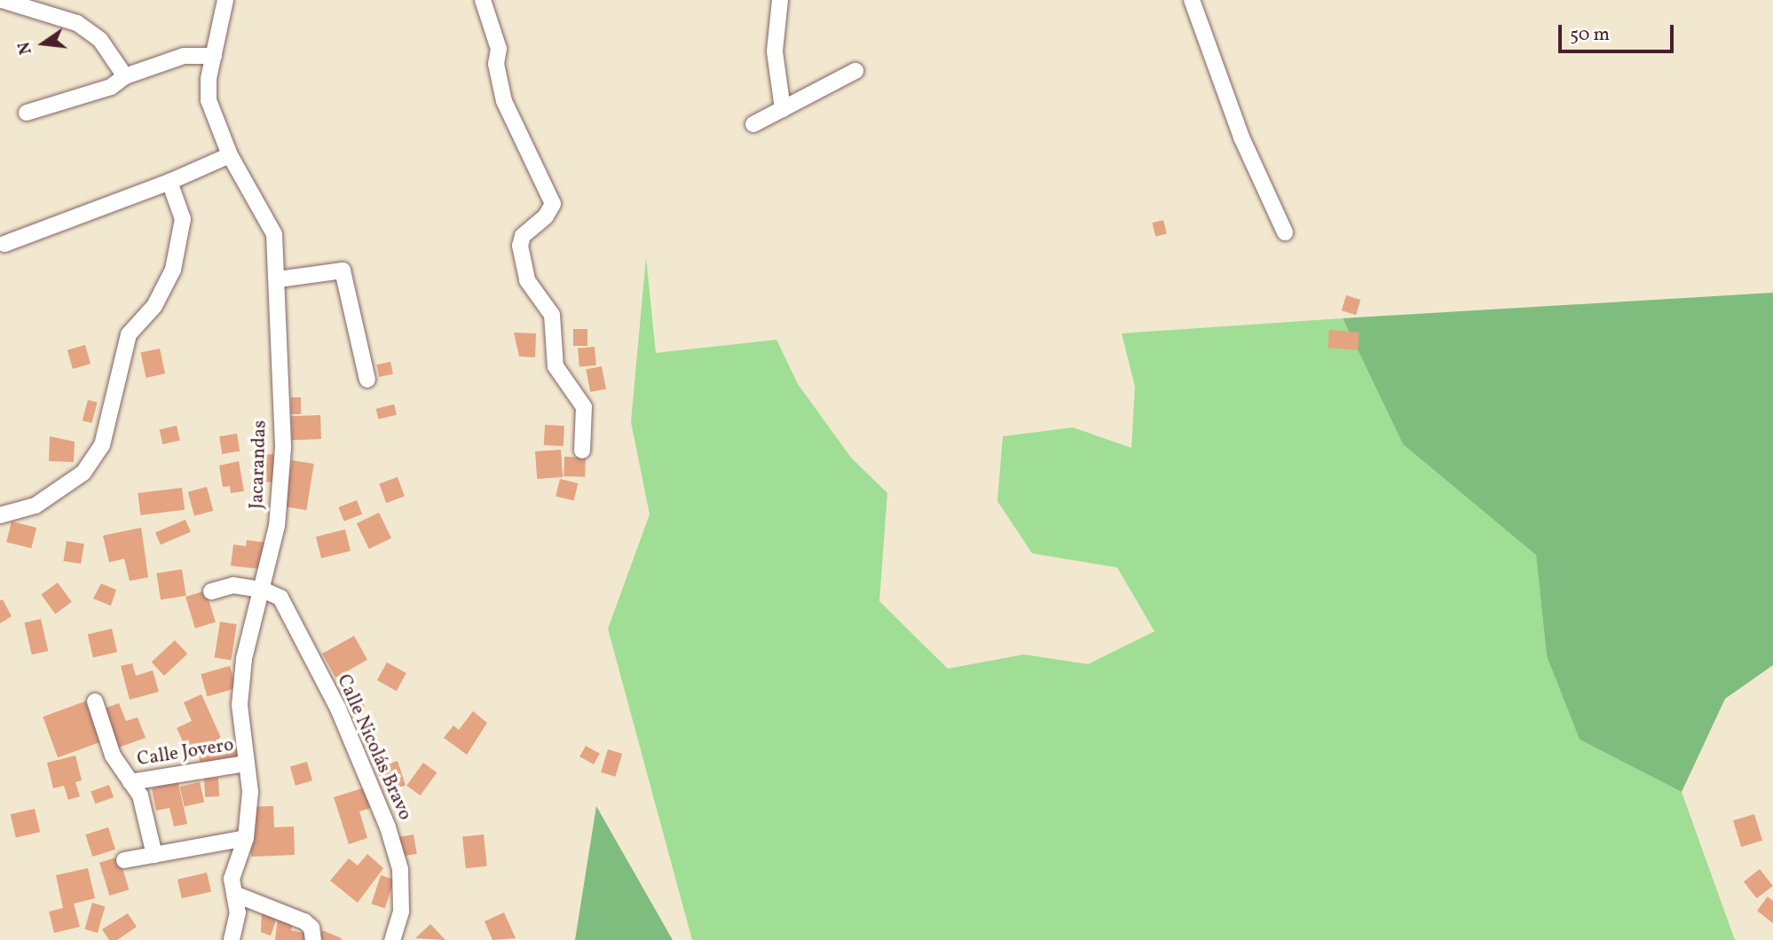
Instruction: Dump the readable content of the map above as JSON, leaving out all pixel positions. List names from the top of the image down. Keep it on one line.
{"streets":{"street":["Jacarandas","Calle Nicolás Bravo","Calle Jovero"]},"crossings":[["Jacarandas","Calle Nicolás Bravo"],["Jacarandas","Calle Jovero"]],"scale_bar":"50 m","north":"left"}
